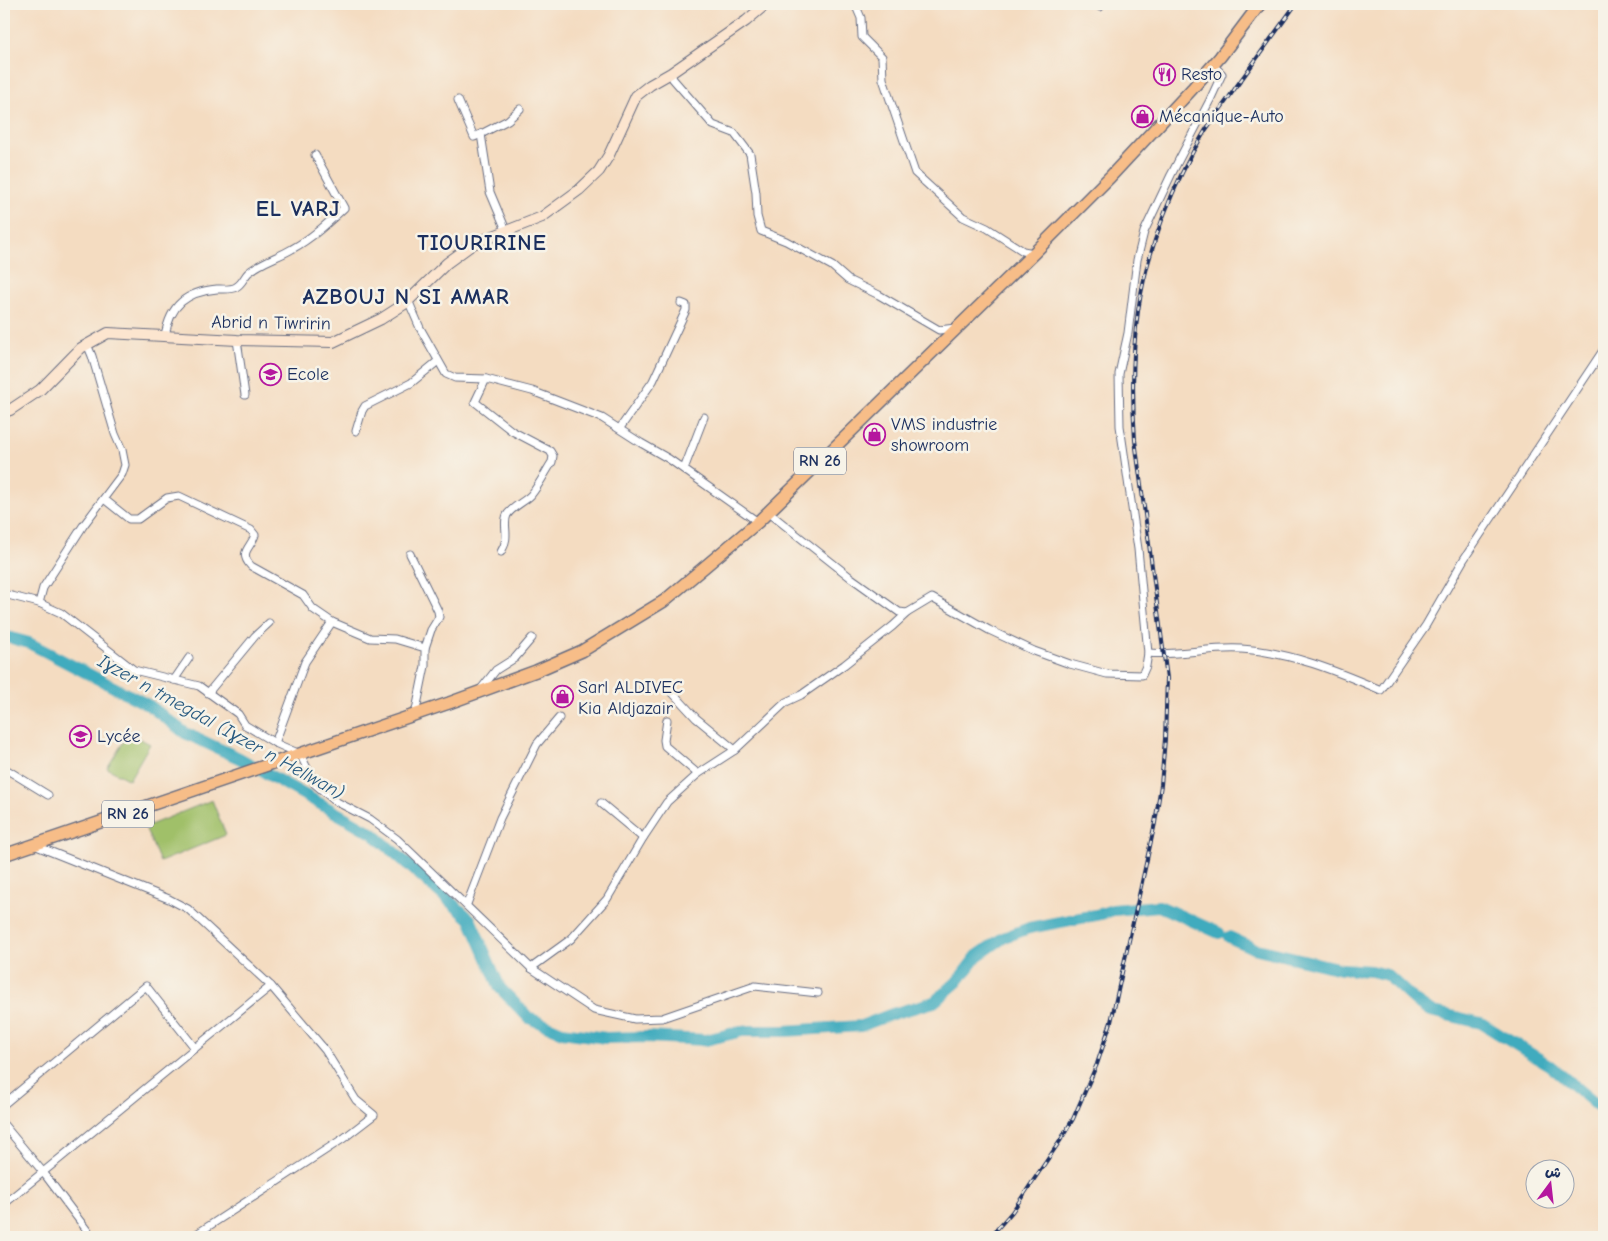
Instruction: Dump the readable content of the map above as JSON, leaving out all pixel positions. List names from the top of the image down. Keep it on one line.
{"streets":{"main road":["RN 26"],"street":["Abrid n Tiwririn"]},"districts":["EL VARJ","TIOURIRINE","AZBOUJ N SI AMAR"],"water":["Iɣzer n tmegdal (Iɣzer n Hellwan)"],"places":{"restaurant":["Resto"],"shop":["Mécanique-Auto","VMS industrie showroom","Sarl ALDIVEC Kia Aldjazair"],"school or university":["Ecole","Lycée"]},"north":"top"}
